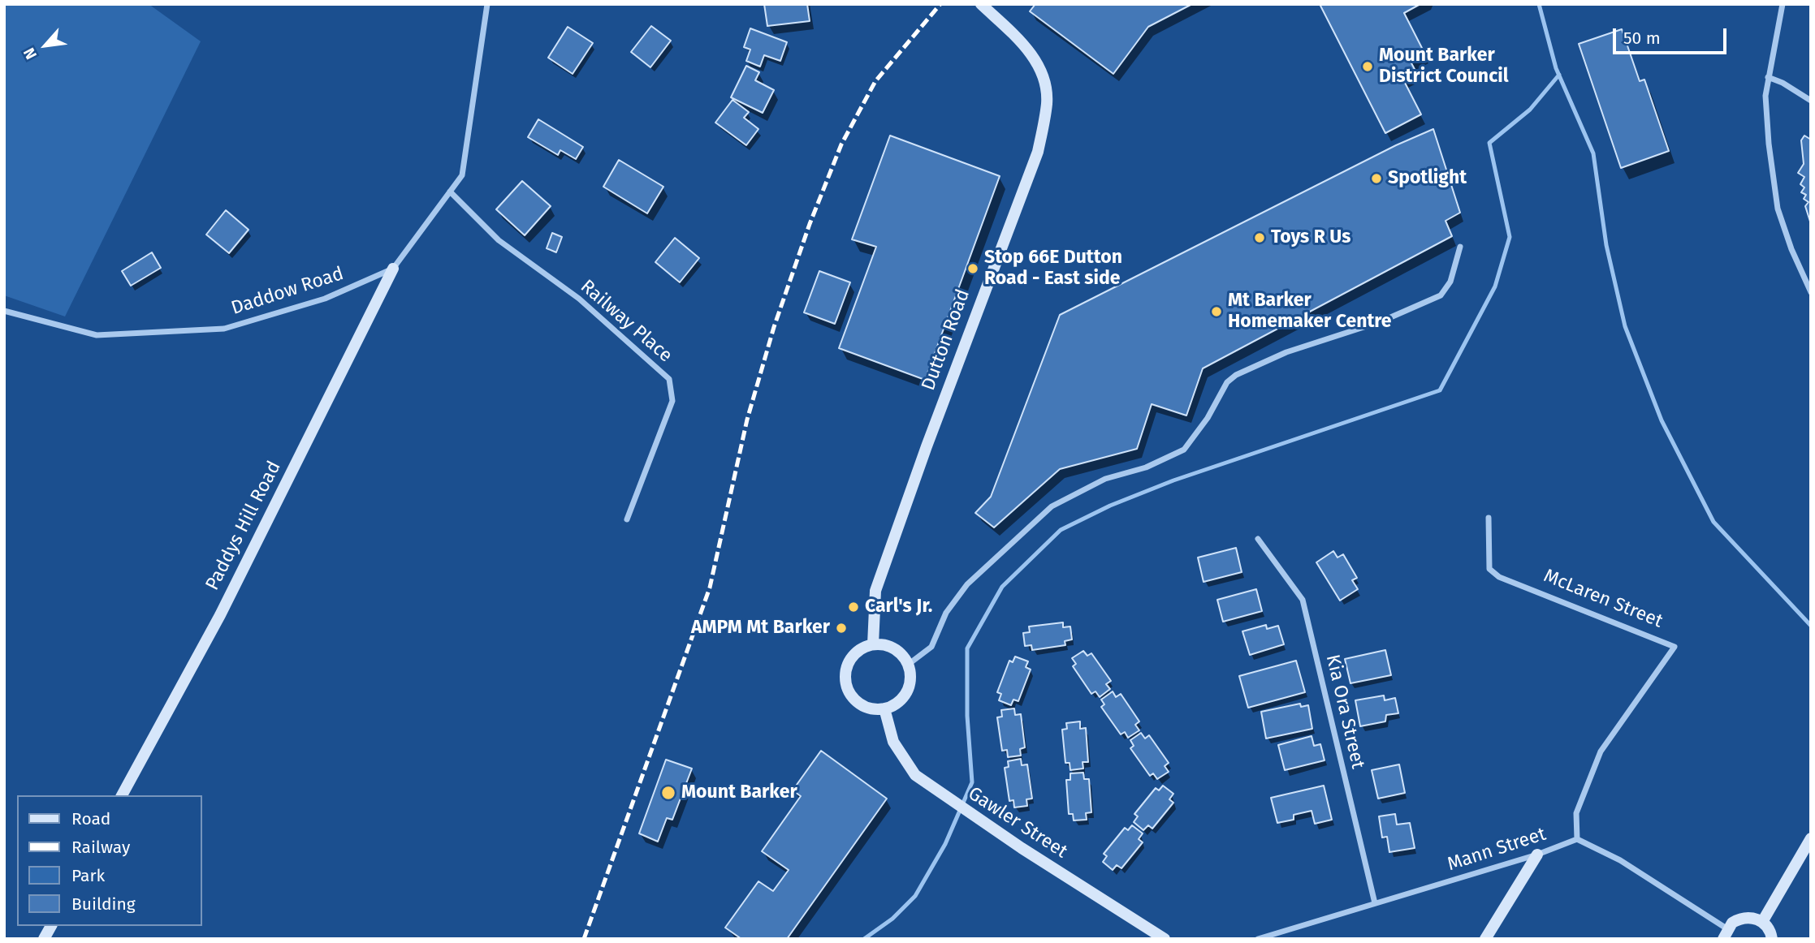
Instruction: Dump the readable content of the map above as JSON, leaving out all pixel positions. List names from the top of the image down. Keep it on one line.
{"streets":{"street":["Daddow Road","Railway Place","Dutton Road","Paddys Hill Road","McLaren Street","Kia Ora Street","Gawler Street","Mann Street"]},"crossings":[["Daddow Road","Railway Place"],["Daddow Road","Paddys Hill Road"],["Dutton Road","Gawler Street"],["McLaren Street","Mann Street"],["Kia Ora Street","Mann Street"]],"places":["Mount Barker District Council","Spotlight","Toys R Us","Stop 66E Dutton Road - East side","Mt Barker Homemaker Centre","Carl's Jr.","AMPM Mt Barker","Mount Barker"],"legend":["Road","Railway","Park","Building"],"scale_bar":"50 m","north":"bottom left"}
